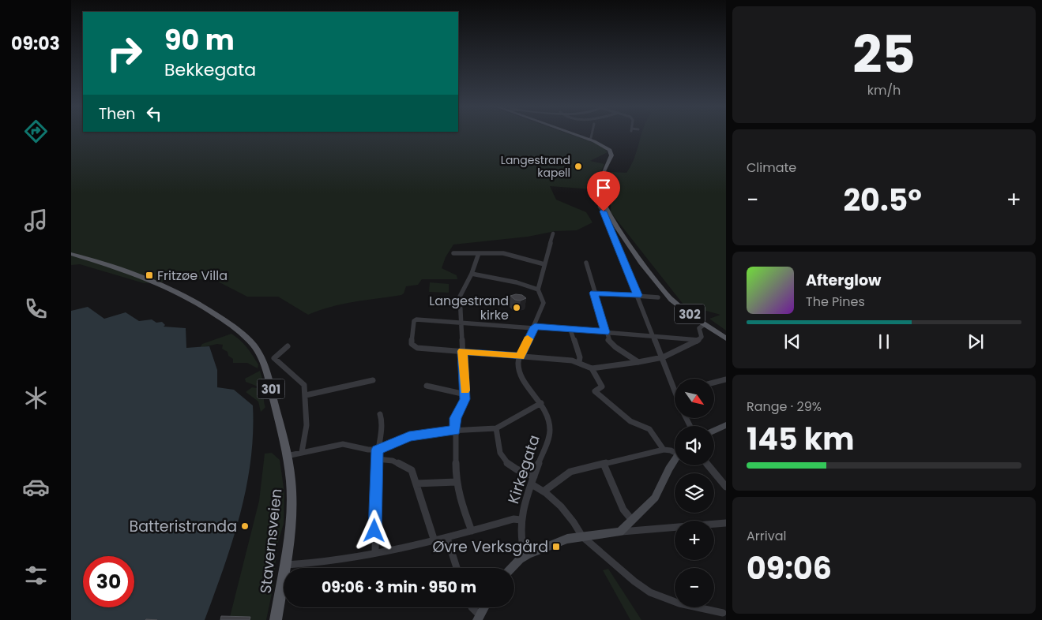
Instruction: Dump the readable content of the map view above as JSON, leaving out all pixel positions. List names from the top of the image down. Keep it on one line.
{"streets":{"main road":["302","301","Stavernsveien"],"street":["Kirkegata"]},"places":{"other":["Langestrand kapell","Langestrand kirke","Batteristranda"],"transit":["Fritzøe Villa","Øvre Verksgård"]},"north":"bottom right","page":{"tabs":"09:03","tile":[["25","km/h"],"Climate",["Range · 29%","145 km"],["Arrival","09:06"]],"turn":["90 m","Bekkegata"],"then":"Then","heat":["−","20.5°","+"],"song":["Afterglow","The Pines"],"map_buttons":["+","−"],"limit":"30","trip":"09:06 · 3 min · 950 m"}}
